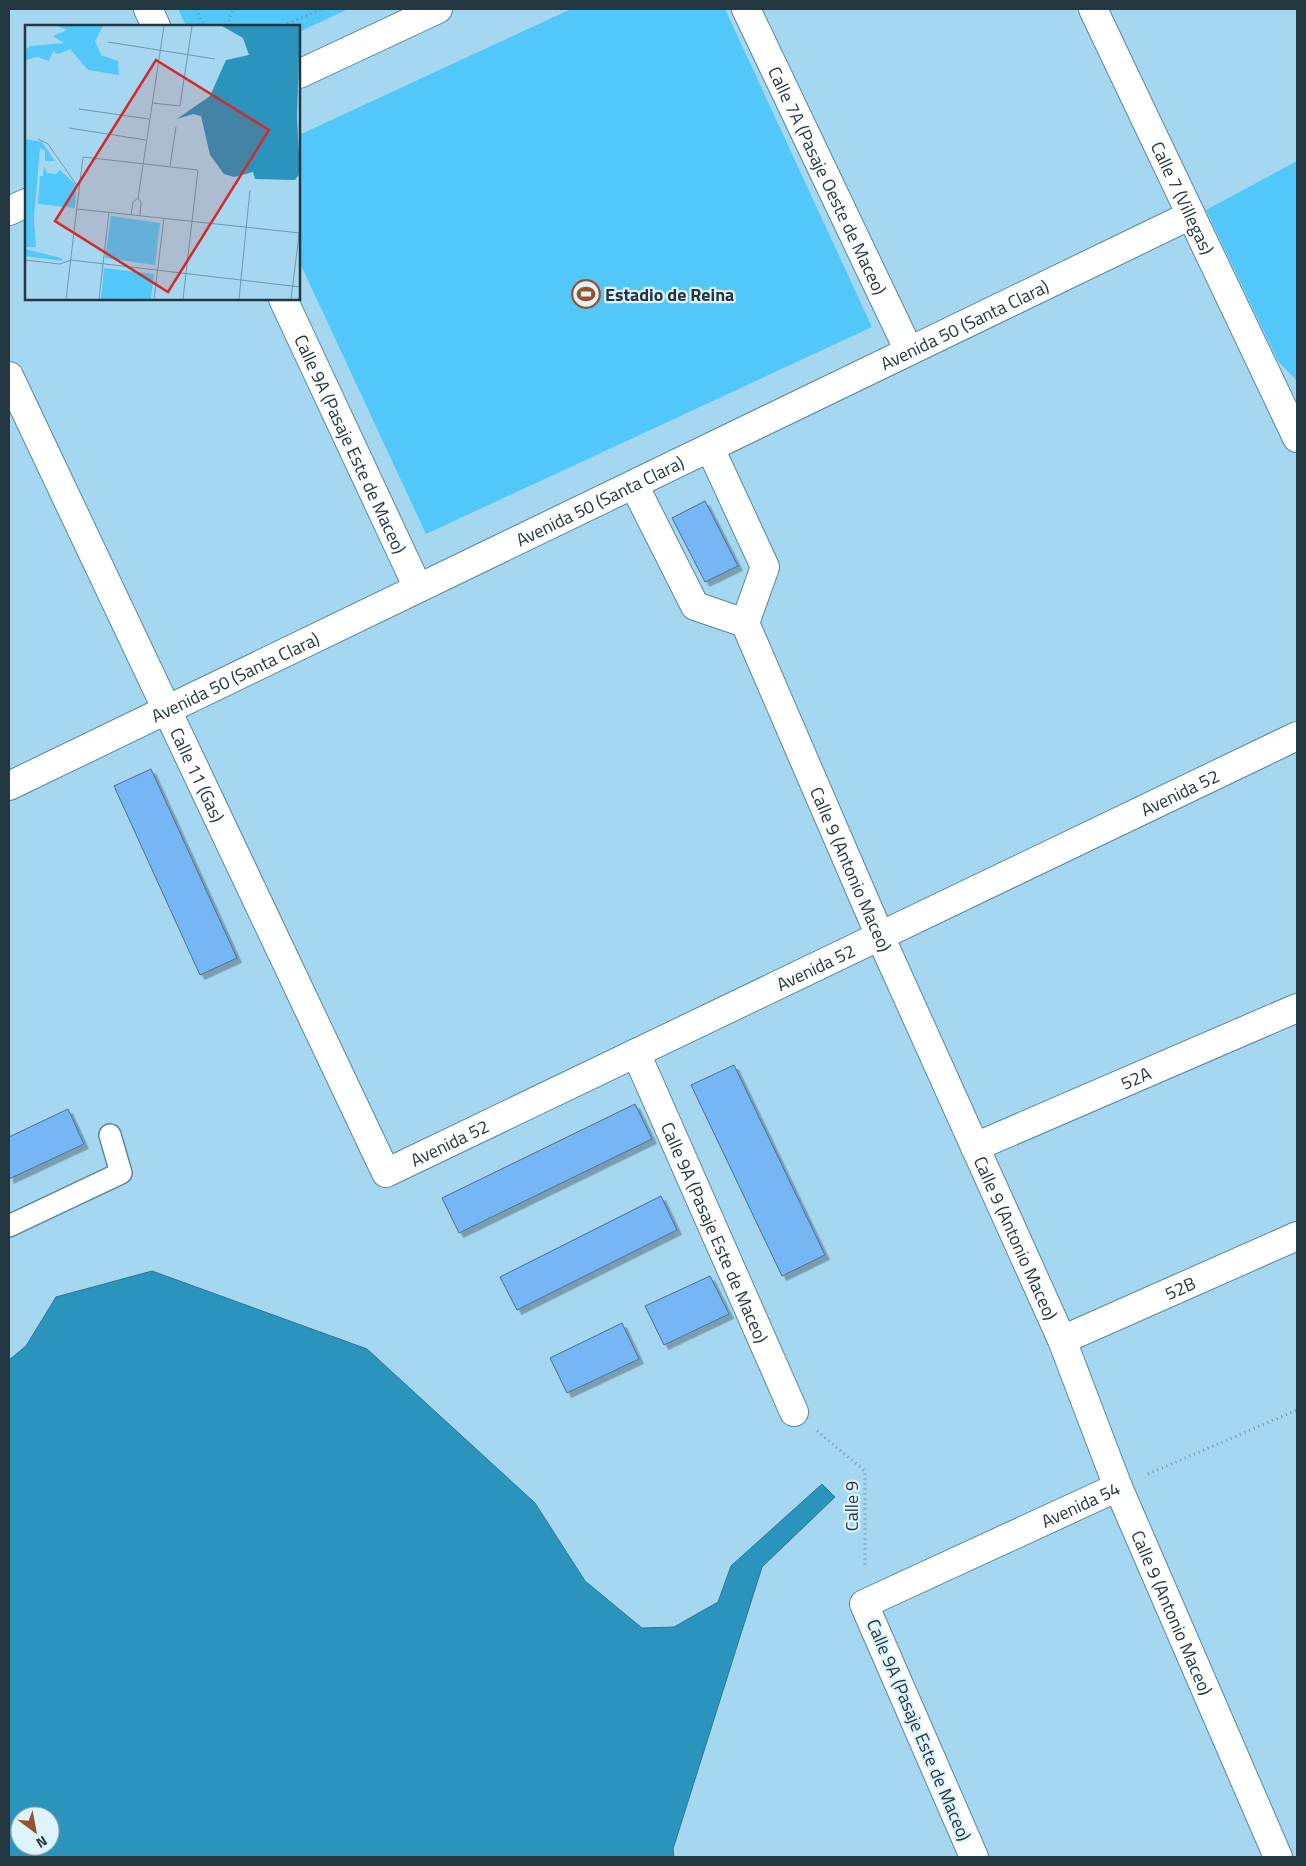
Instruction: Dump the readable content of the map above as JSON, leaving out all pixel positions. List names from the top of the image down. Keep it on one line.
{"streets":{"street":["Calle 7A (Pasaje Oeste de Maceo)","Calle 7 (Villegas)","Avenida 50 (Santa Clara)","Calle 9A (Pasaje Este de Maceo)","Calle 11 (Gas)","Avenida 52","Calle 9 (Antonio Maceo)","52A","52B","Avenida 54"],"path":["Calle 9"]},"crossings":[["Calle 7A (Pasaje Oeste de Maceo)","Avenida 50 (Santa Clara)"],["Calle 7 (Villegas)","Avenida 50 (Santa Clara)"],["Avenida 50 (Santa Clara)","Calle 9A (Pasaje Este de Maceo)"],["Avenida 50 (Santa Clara)","Calle 11 (Gas)"],["Calle 9A (Pasaje Este de Maceo)","Avenida 52"],["Calle 9A (Pasaje Este de Maceo)","Avenida 54"],["Calle 9A (Pasaje Este de Maceo)","Calle 9"],["Calle 11 (Gas)","Avenida 52"],["Avenida 52","Calle 9 (Antonio Maceo)"],["Calle 9 (Antonio Maceo)","52A"],["Calle 9 (Antonio Maceo)","52B"],["Calle 9 (Antonio Maceo)","Avenida 54"],["Avenida 54","Calle 9"]],"places":{"sports":["Estadio de Reina"]},"north":"bottom right"}
